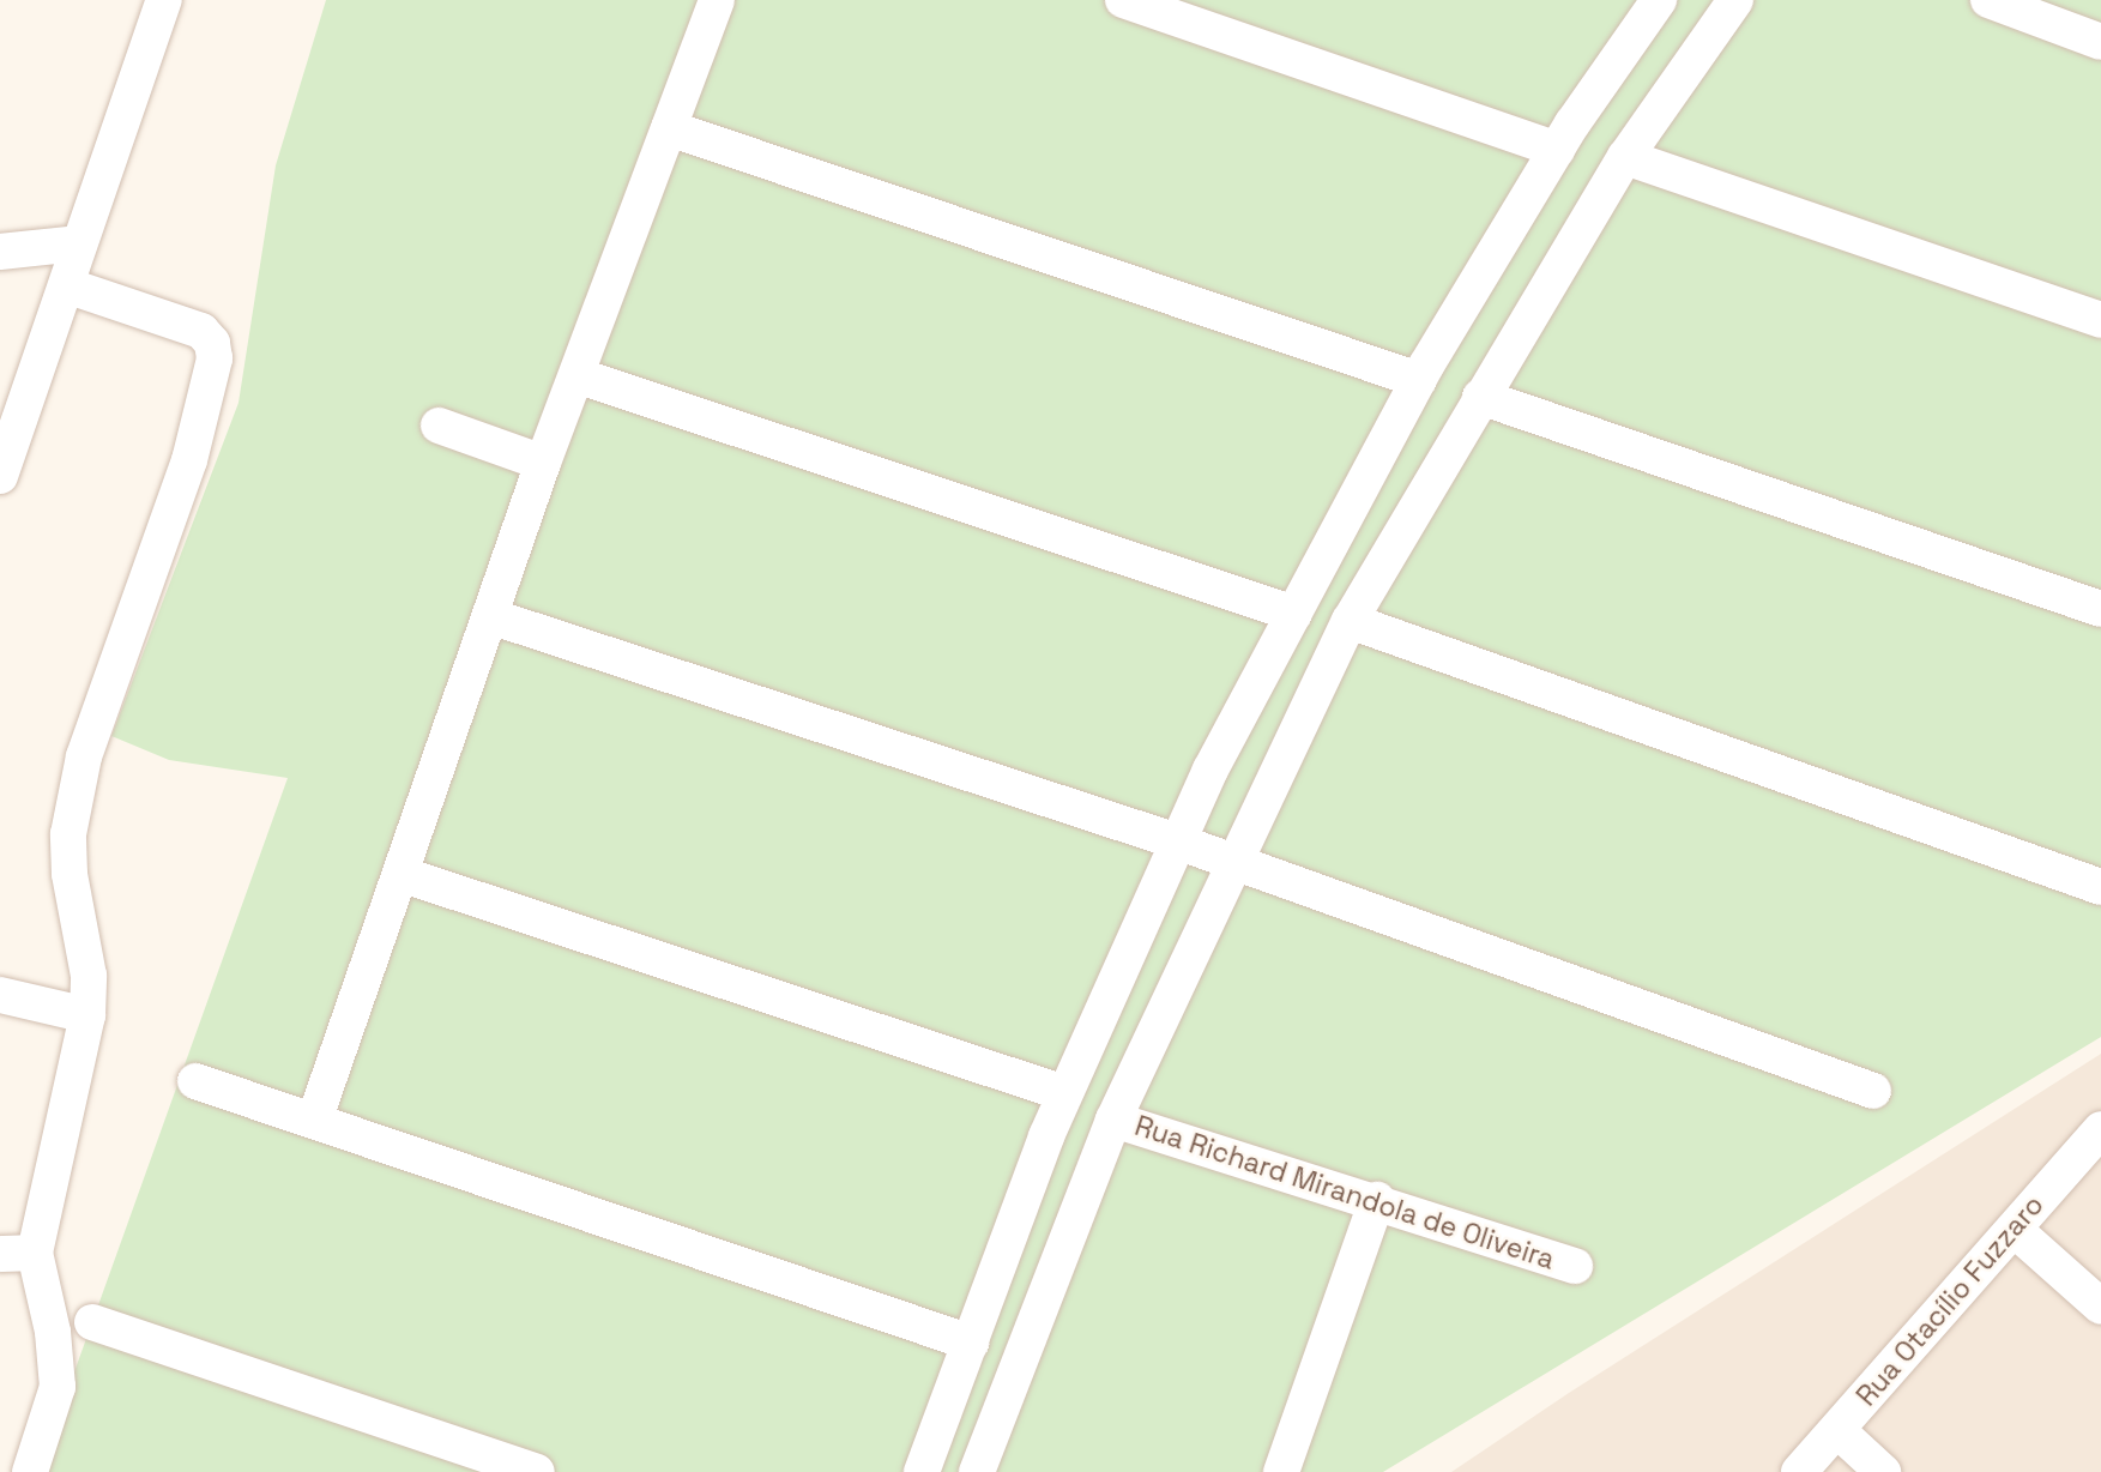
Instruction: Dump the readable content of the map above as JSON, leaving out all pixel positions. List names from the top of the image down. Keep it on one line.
{"streets":{"street":["Rua Richard Mirandola de Oliveira","Rua Otacílio Fuzzaro"]}}
